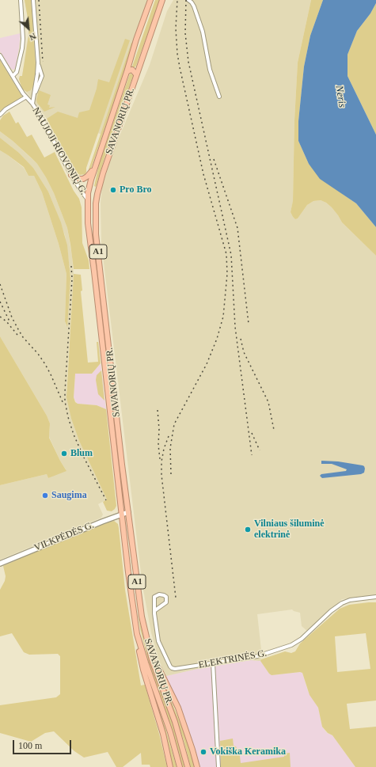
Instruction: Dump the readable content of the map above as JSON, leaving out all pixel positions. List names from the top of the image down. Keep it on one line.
{"streets":{"highway":["SAVANORIŲ PR.","A1"],"main road":["VILKPĖDĖS G."],"street":["NAUJOJI RIOVONIŲ G.","ELEKTRINĖS G."]},"crossings":[["SAVANORIŲ PR.","NAUJOJI RIOVONIŲ G."],["SAVANORIŲ PR.","VILKPĖDĖS G."]],"water":["Neris"],"places":["Pro Bro","Blum","Saugima","Vilniaus šiluminė elektrinė","Vokiška Keramika"],"scale_bar":"100 m","north":"bottom right"}
